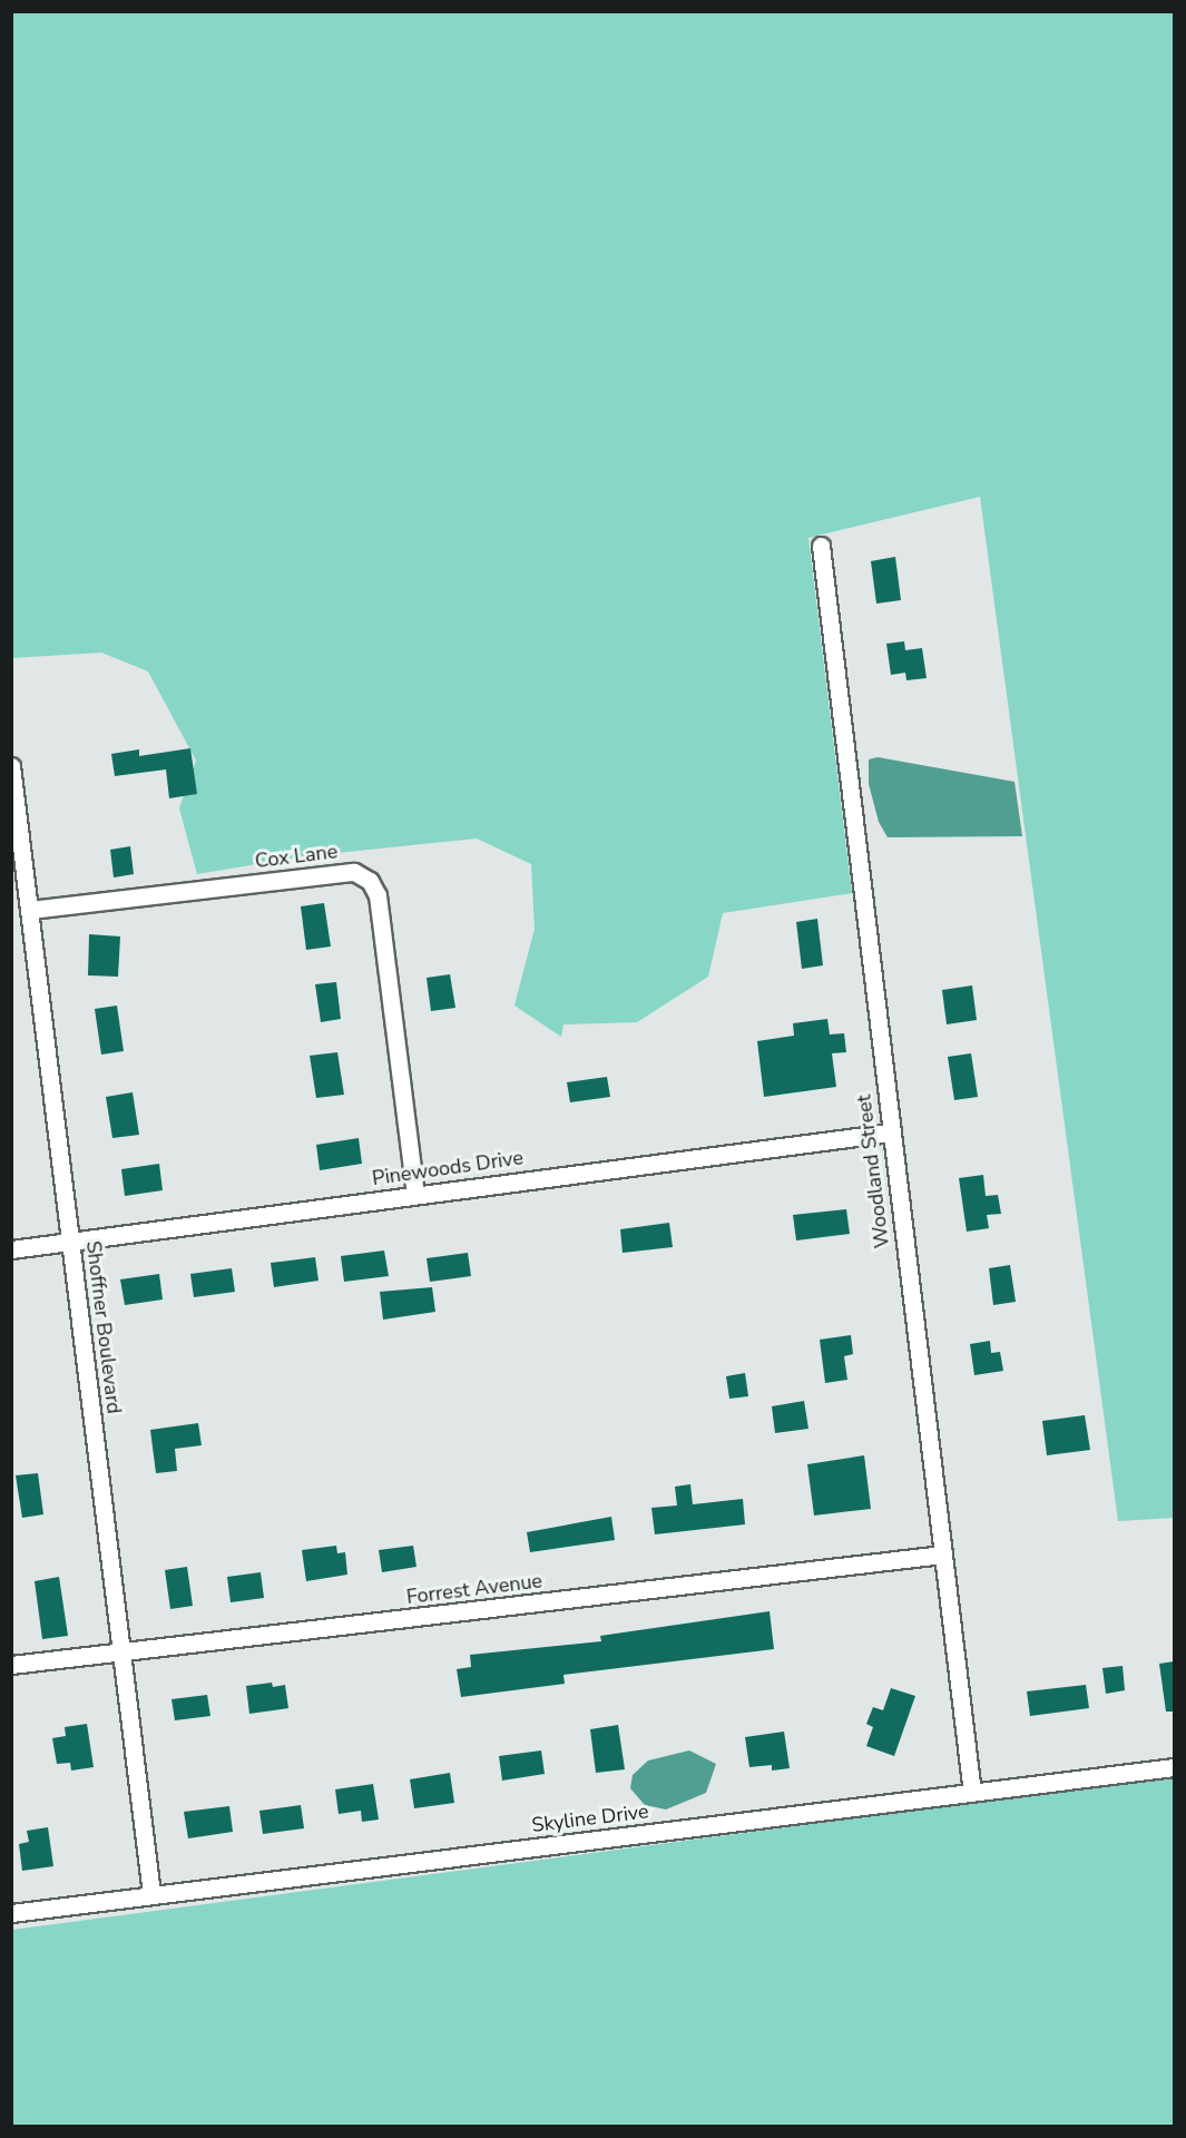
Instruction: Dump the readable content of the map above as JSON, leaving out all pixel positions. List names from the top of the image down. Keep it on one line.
{"streets":{"street":["Cox Lane","Pinewoods Drive","Woodland Street","Shoffner Boulevard","Forrest Avenue","Skyline Drive"]},"crossings":[["Cox Lane","Pinewoods Drive"],["Cox Lane","Shoffner Boulevard"],["Pinewoods Drive","Woodland Street"],["Pinewoods Drive","Shoffner Boulevard"],["Woodland Street","Forrest Avenue"],["Woodland Street","Skyline Drive"],["Shoffner Boulevard","Forrest Avenue"],["Shoffner Boulevard","Skyline Drive"]]}
